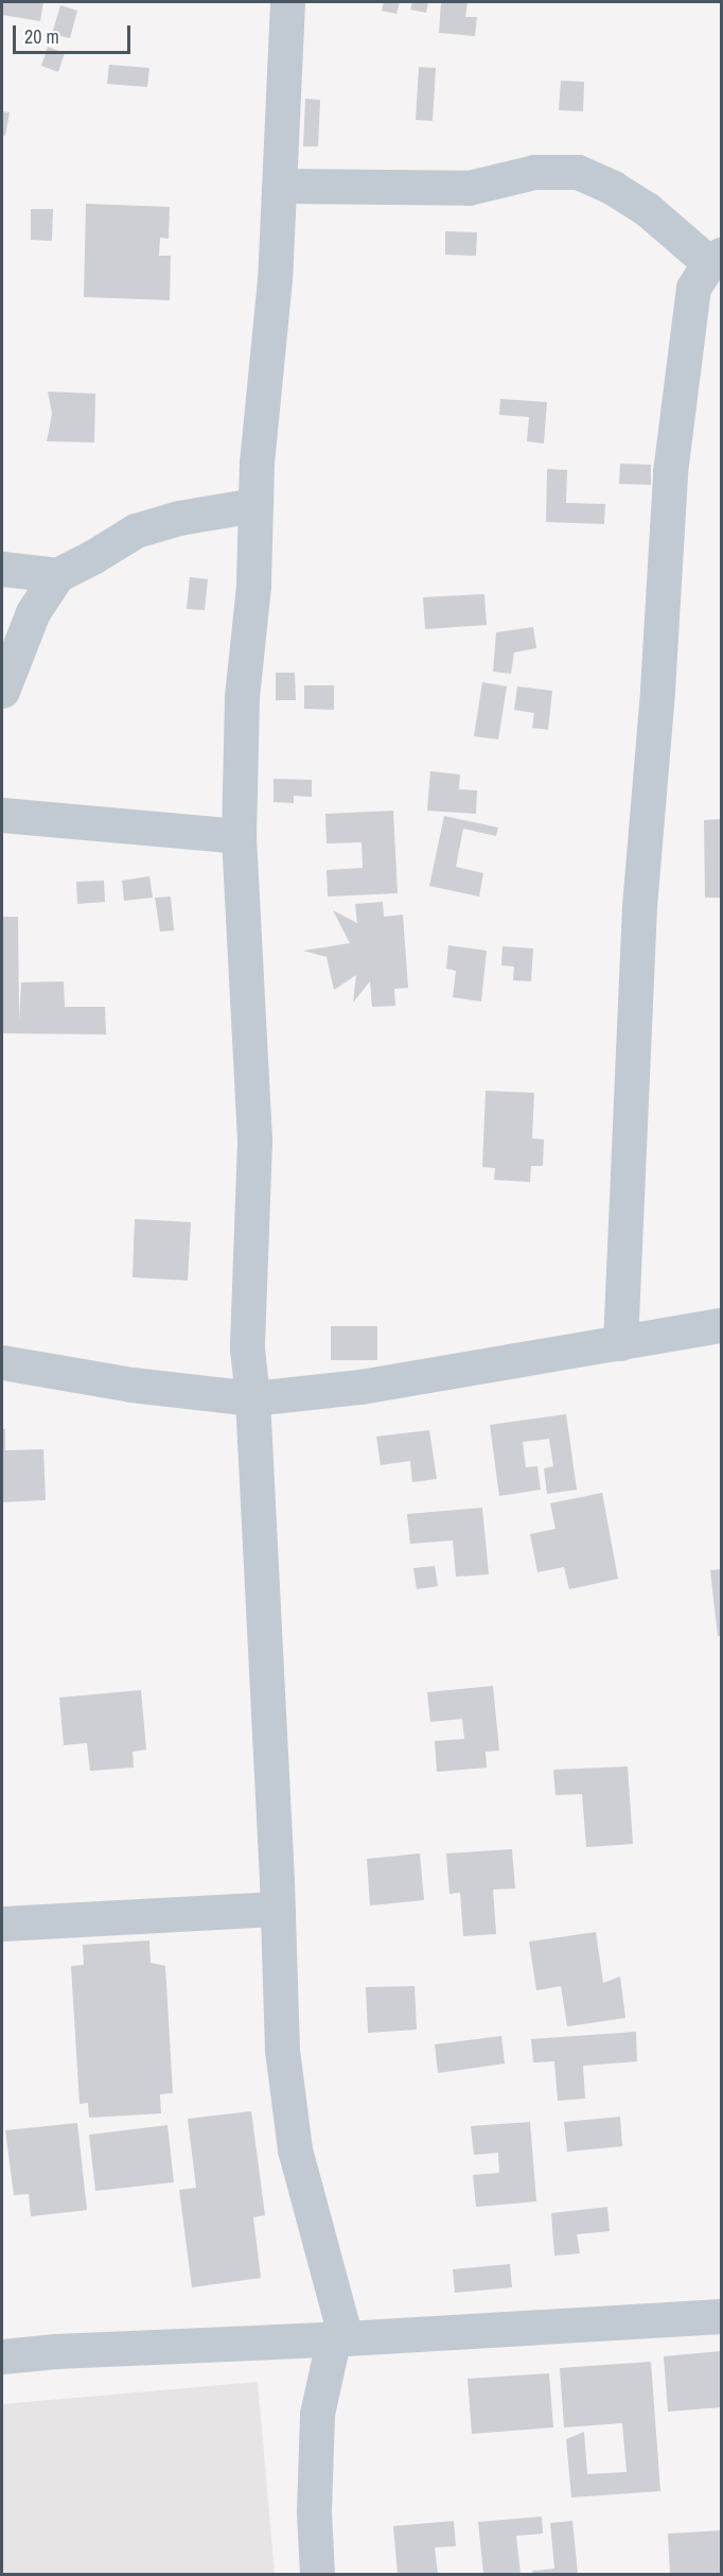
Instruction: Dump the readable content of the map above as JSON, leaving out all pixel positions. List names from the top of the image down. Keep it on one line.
{"scale_bar":"20 m"}
